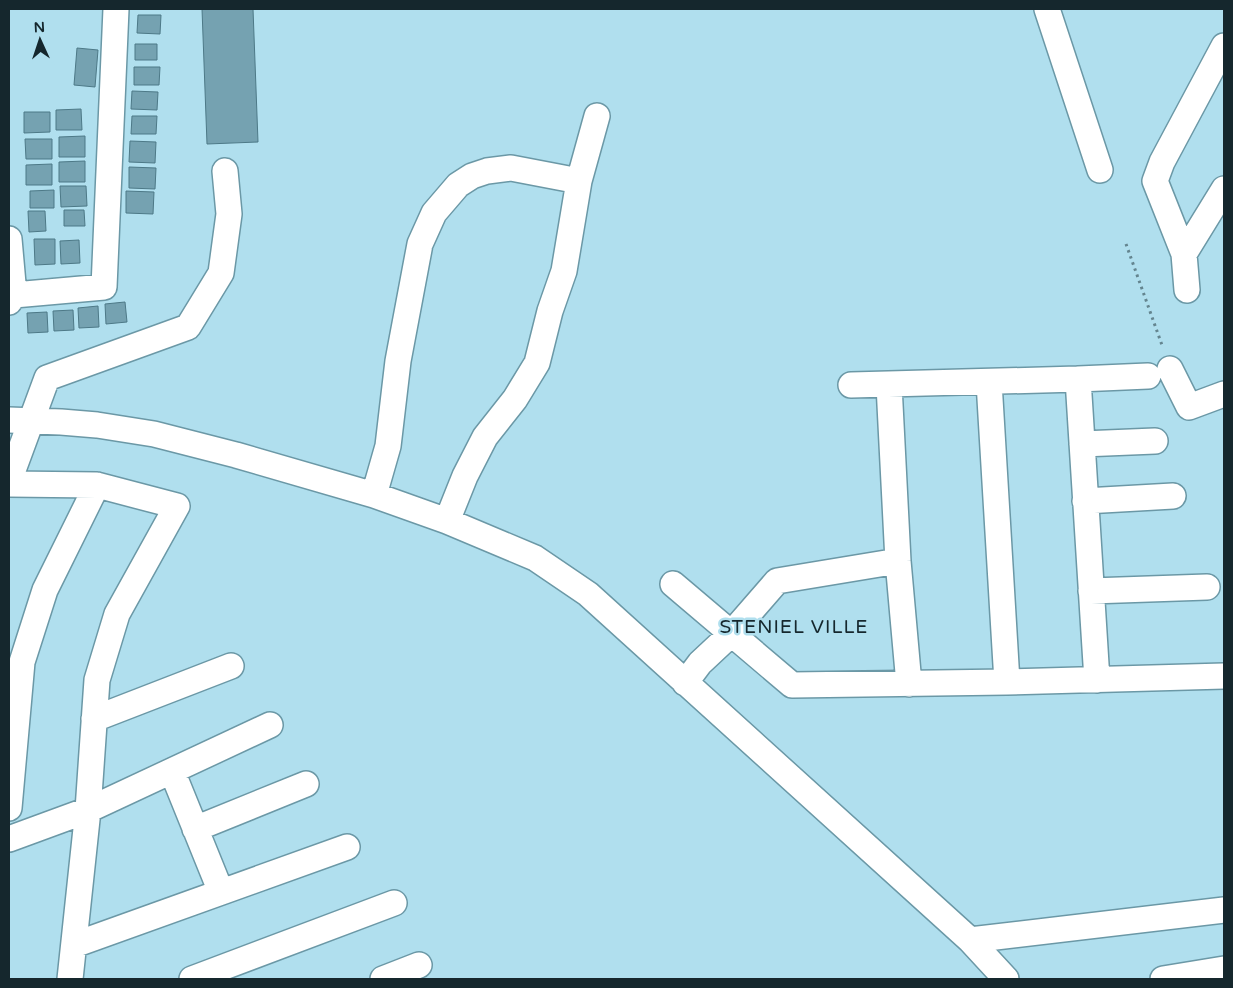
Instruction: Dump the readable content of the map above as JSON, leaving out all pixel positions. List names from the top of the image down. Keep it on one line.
{"districts":["STENIEL VILLE"],"north":"top"}
